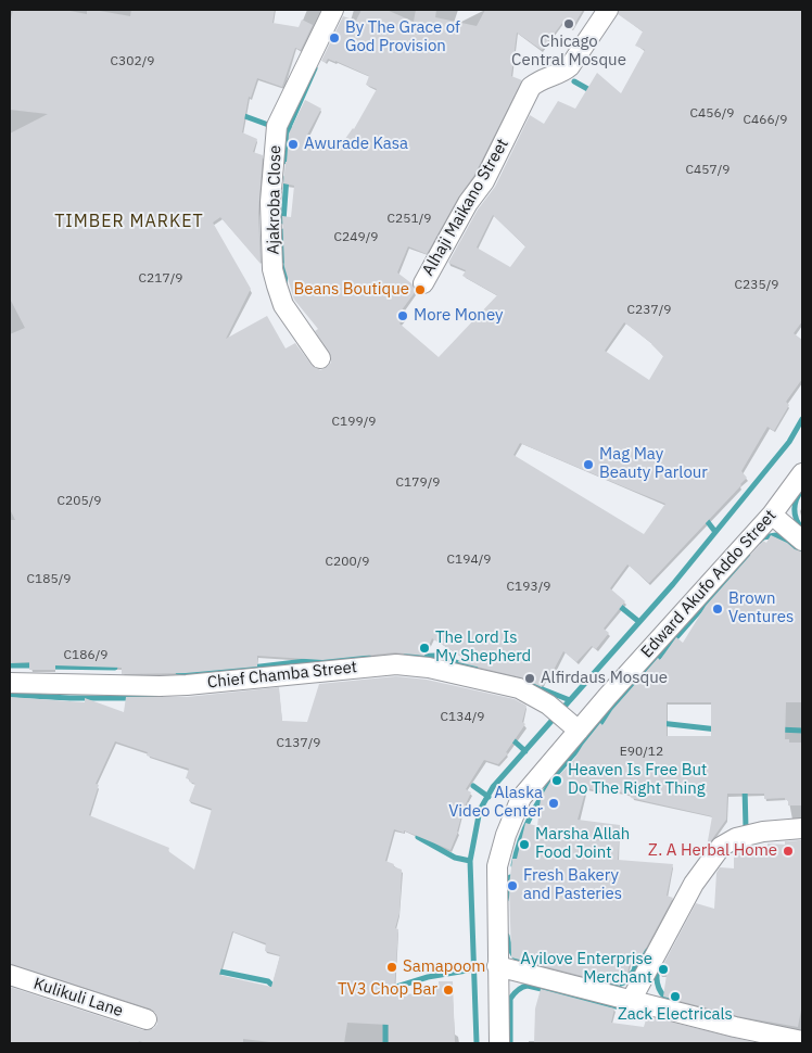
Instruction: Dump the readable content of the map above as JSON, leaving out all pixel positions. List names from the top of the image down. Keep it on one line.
{"streets":{"street":["Ajakroba Close","Alhaji Maikano Street","Edward Akufo Addo Street","Chief Chamba Street","Kulikuli Lane"]},"crossings":[["Edward Akufo Addo Street","Chief Chamba Street"]],"districts":["TIMBER MARKET"],"places":["Chicago Central Mosque","By The Grace of God Provision","Awurade Kasa","Beans Boutique","More Money","Mag May Beauty Parlour","Brown Ventures","The Lord Is My Shepherd","Alfirdaus Mosque","Heaven Is Free But Do The Right Thing","Alaska Video Center","Marsha Allah Food Joint","Z. A Herbal Home","Fresh Bakery and Pasteries","Samapoom","Ayilove Enterprise Merchant","TV3 Chop Bar","Zack Electricals"],"house_numbers":["C302/9","C456/9","C466/9","C457/9","C251/9","C249/9","C217/9","C235/9","C237/9","C199/9","C179/9","C205/9","C194/9","C200/9","C185/9","C193/9","C186/9","C134/9","C137/9","E90/12"]}
